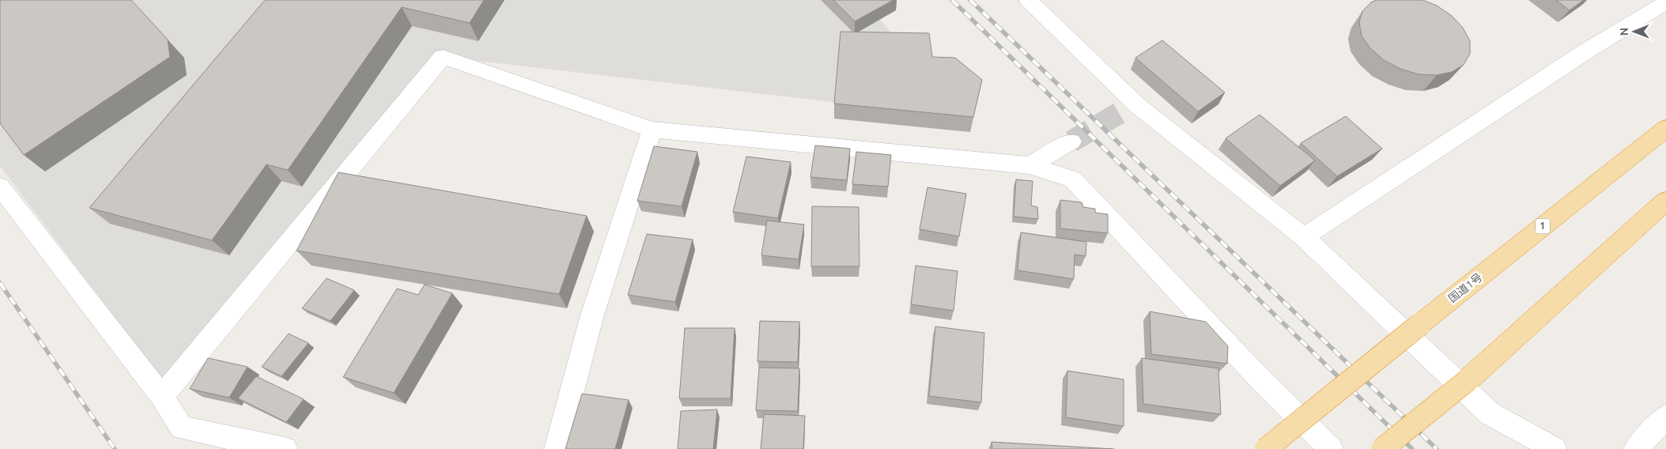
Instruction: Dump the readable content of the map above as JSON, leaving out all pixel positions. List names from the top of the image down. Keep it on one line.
{"streets":{"highway":["1","国道1号"]},"north":"left"}
